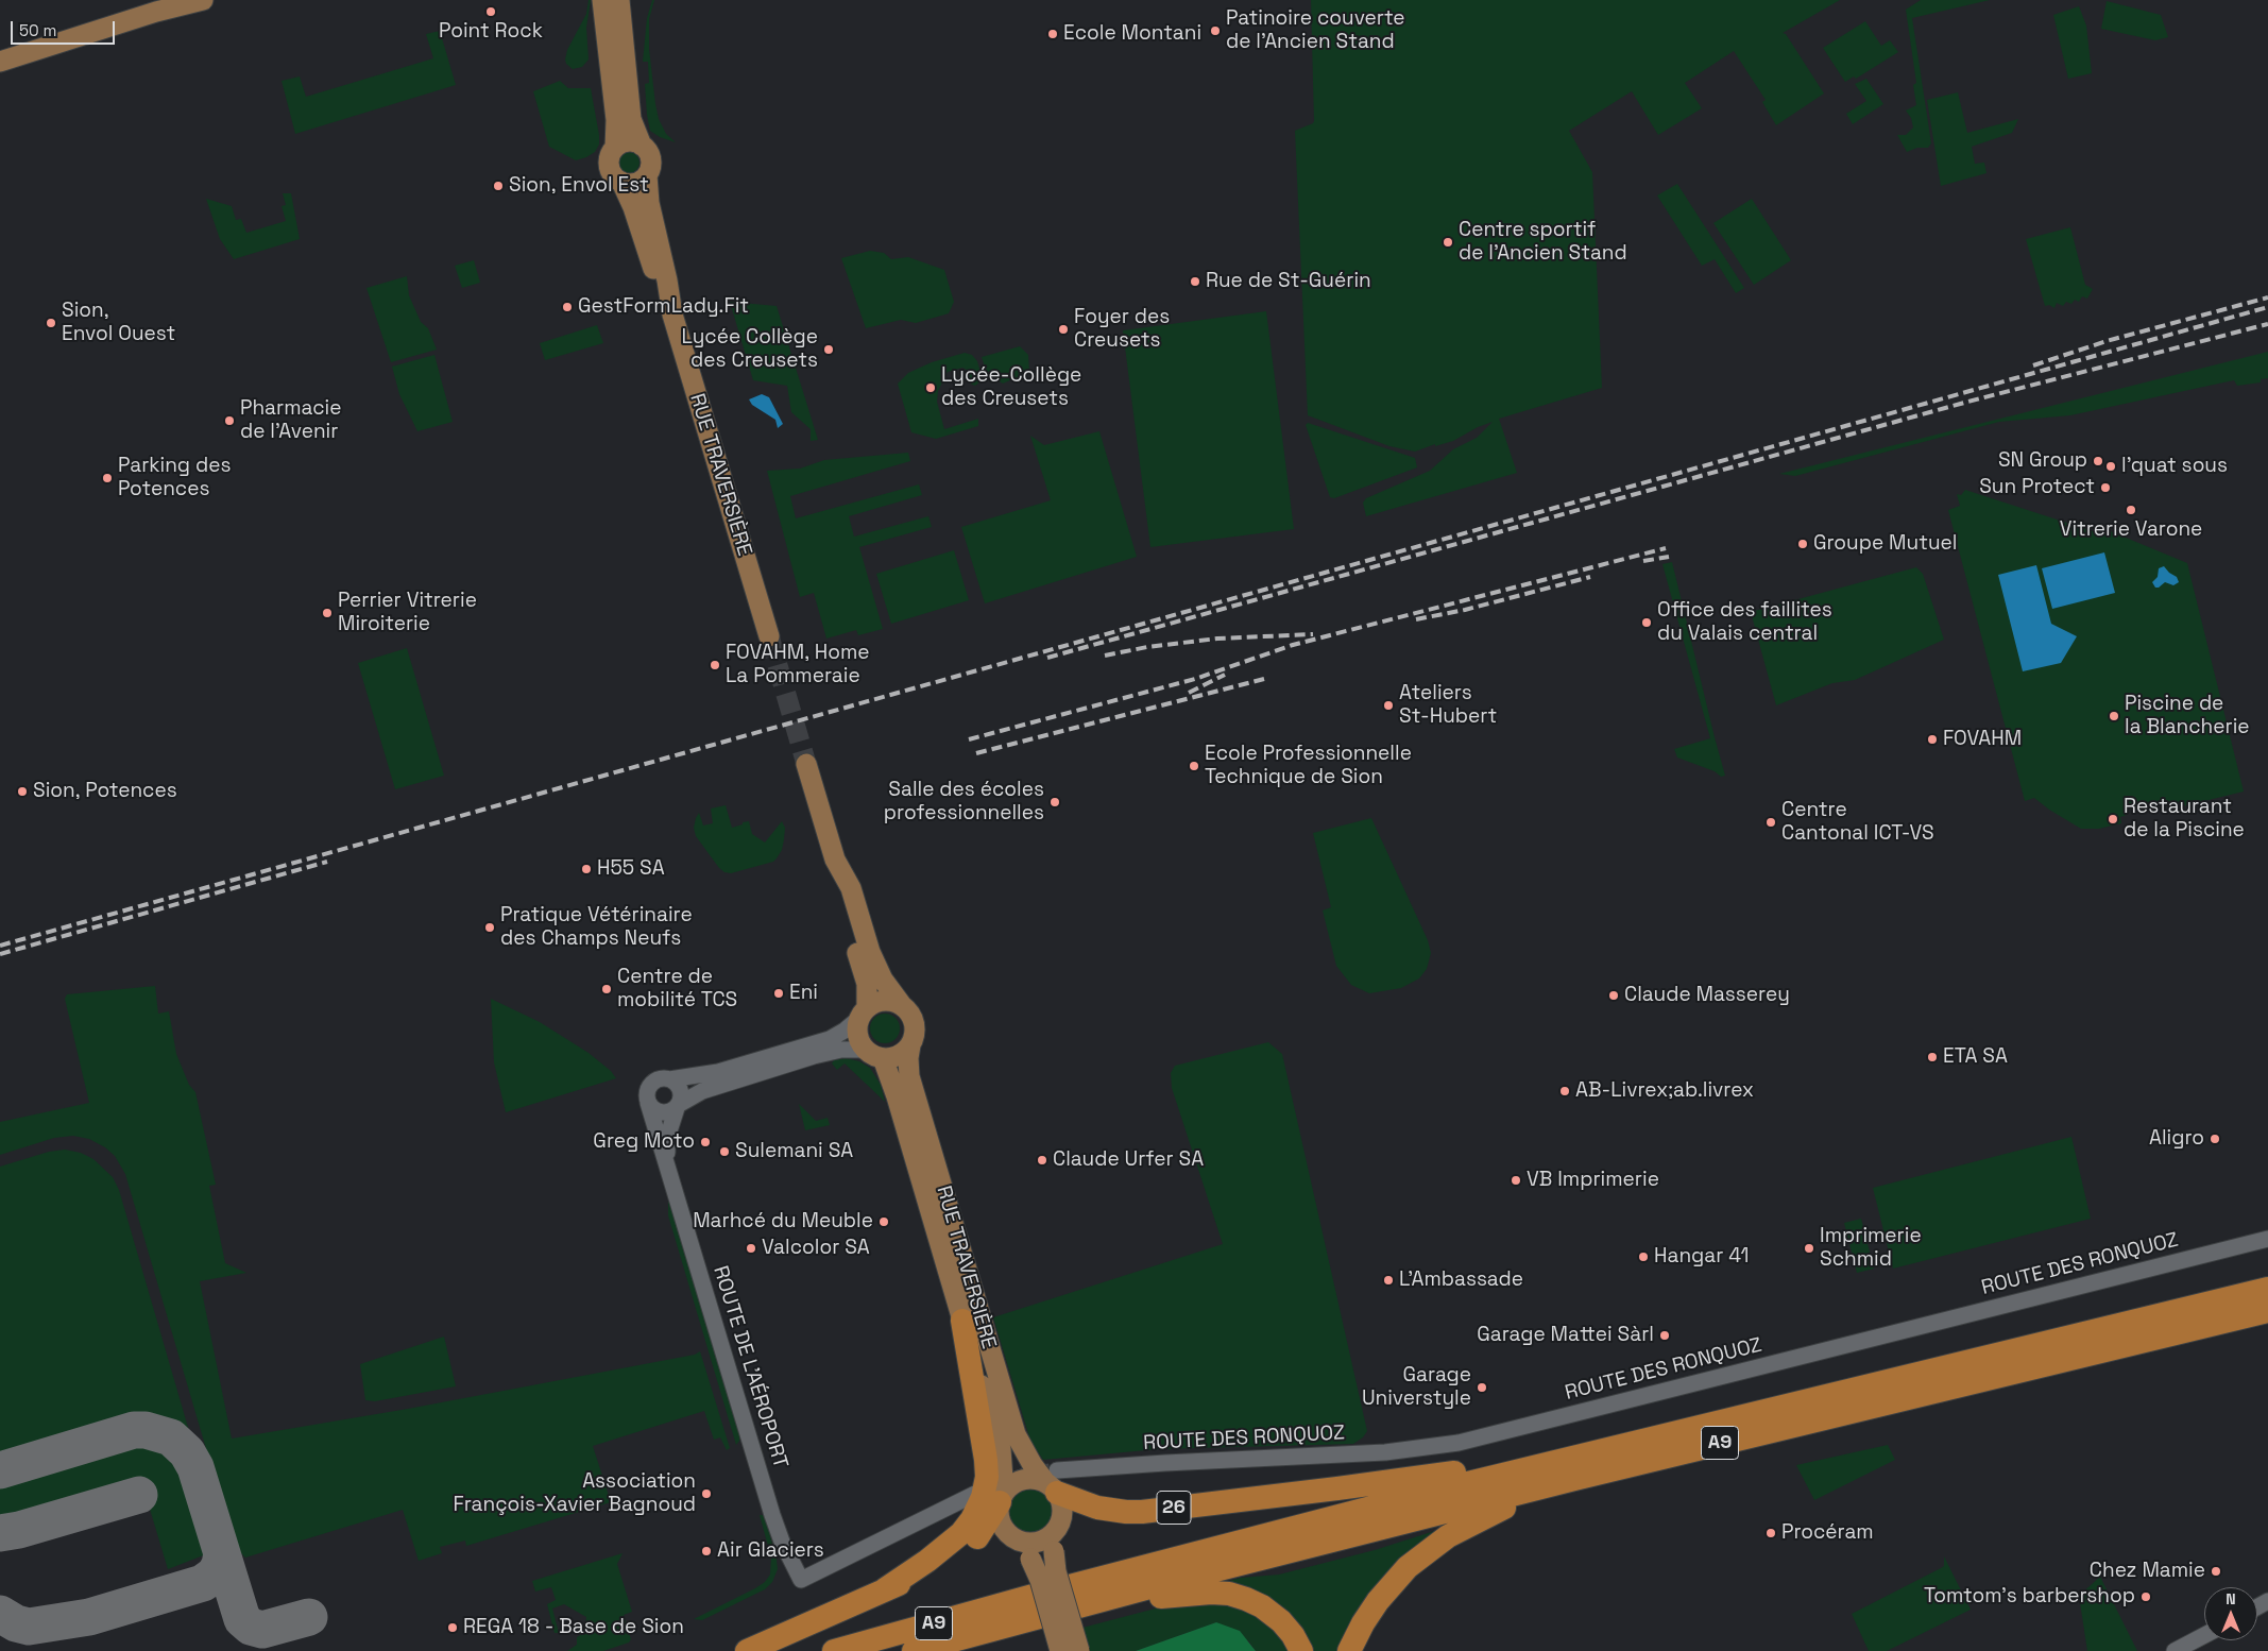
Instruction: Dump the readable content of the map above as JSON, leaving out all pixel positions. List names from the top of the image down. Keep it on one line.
{"streets":{"highway":["A9","26"],"main road":["RUE TRAVERSIÈRE"],"street":["ROUTE DES RONQUOZ","ROUTE DE L'AÉROPORT"]},"crossings":[["RUE TRAVERSIÈRE","ROUTE DES RONQUOZ"],["RUE TRAVERSIÈRE","26"],["ROUTE DES RONQUOZ","26"],["A9","26"]],"places":["Point Rock","Patinoire couverte de l'Ancien Stand","Ecole Montani","Sion, Envol Est","Centre sportif de l'Ancien Stand","Rue de St-Guérin","GestFormLady.Fit","Sion, Envol Ouest","Foyer des Creusets","Lycée Collège des Creusets","Lycée-Collège des Creusets","Pharmacie de l'Avenir","SN Group","l'quat sous","Parking des Potences","Sun Protect","Vitrerie Varone","Groupe Mutuel","Perrier Vitrerie Miroiterie","Office des faillites du Valais central","FOVAHM, Home La Pommeraie","Ateliers St-Hubert","Piscine de la Blancherie","FOVAHM","Ecole Professionnelle Technique de Sion","Sion, Potences","Salle des écoles professionnelles","Restaurant de la Piscine","Centre Cantonal ICT-VS","H55 SA","Pratique Vétérinaire des Champs Neufs","Centre de mobilité TCS","Eni","Claude Masserey","ETA SA","AB-Livrex;ab.livrex","Aligro","Greg Moto","Sulemani SA","Claude Urfer SA","VB Imprimerie","Marhcé du Meuble","Valcolor SA","Imprimerie Schmid","Hangar 41","L'Ambassade","Garage Mattei Sàrl","Garage Universtyle","Association François-Xavier Bagnoud","Procéram","Air Glaciers","Chez Mamie","Tomtom's barbershop","REGA 18 - Base de Sion"],"scale_bar":"50 m","north":"top"}
